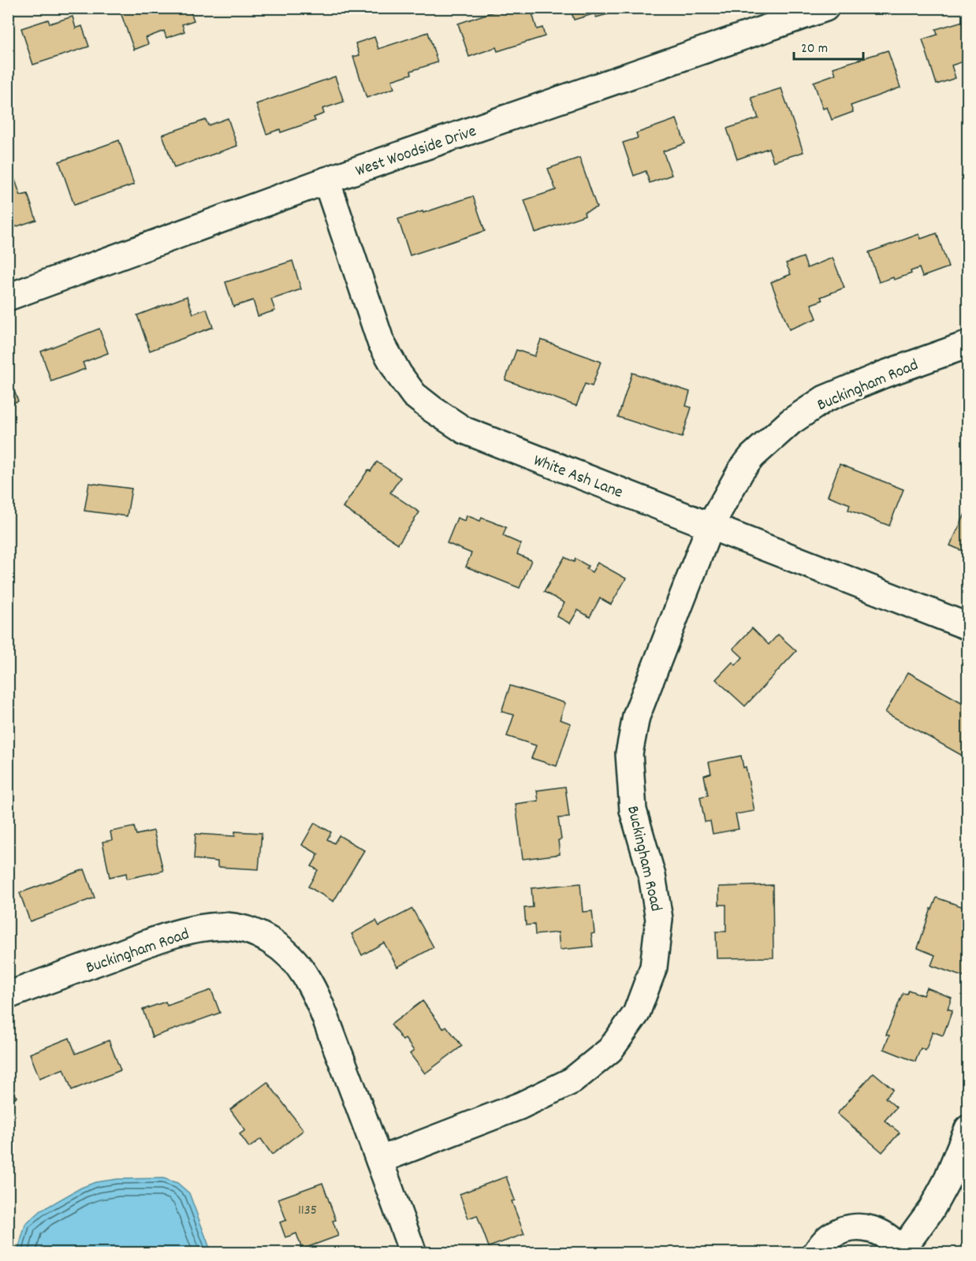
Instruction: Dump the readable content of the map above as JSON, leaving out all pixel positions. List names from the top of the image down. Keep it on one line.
{"streets":{"street":["West Woodside Drive","Buckingham Road","White Ash Lane"]},"crossings":[["West Woodside Drive","White Ash Lane"],["Buckingham Road","White Ash Lane"]],"house_numbers":["1135"],"scale_bar":"20 m"}
